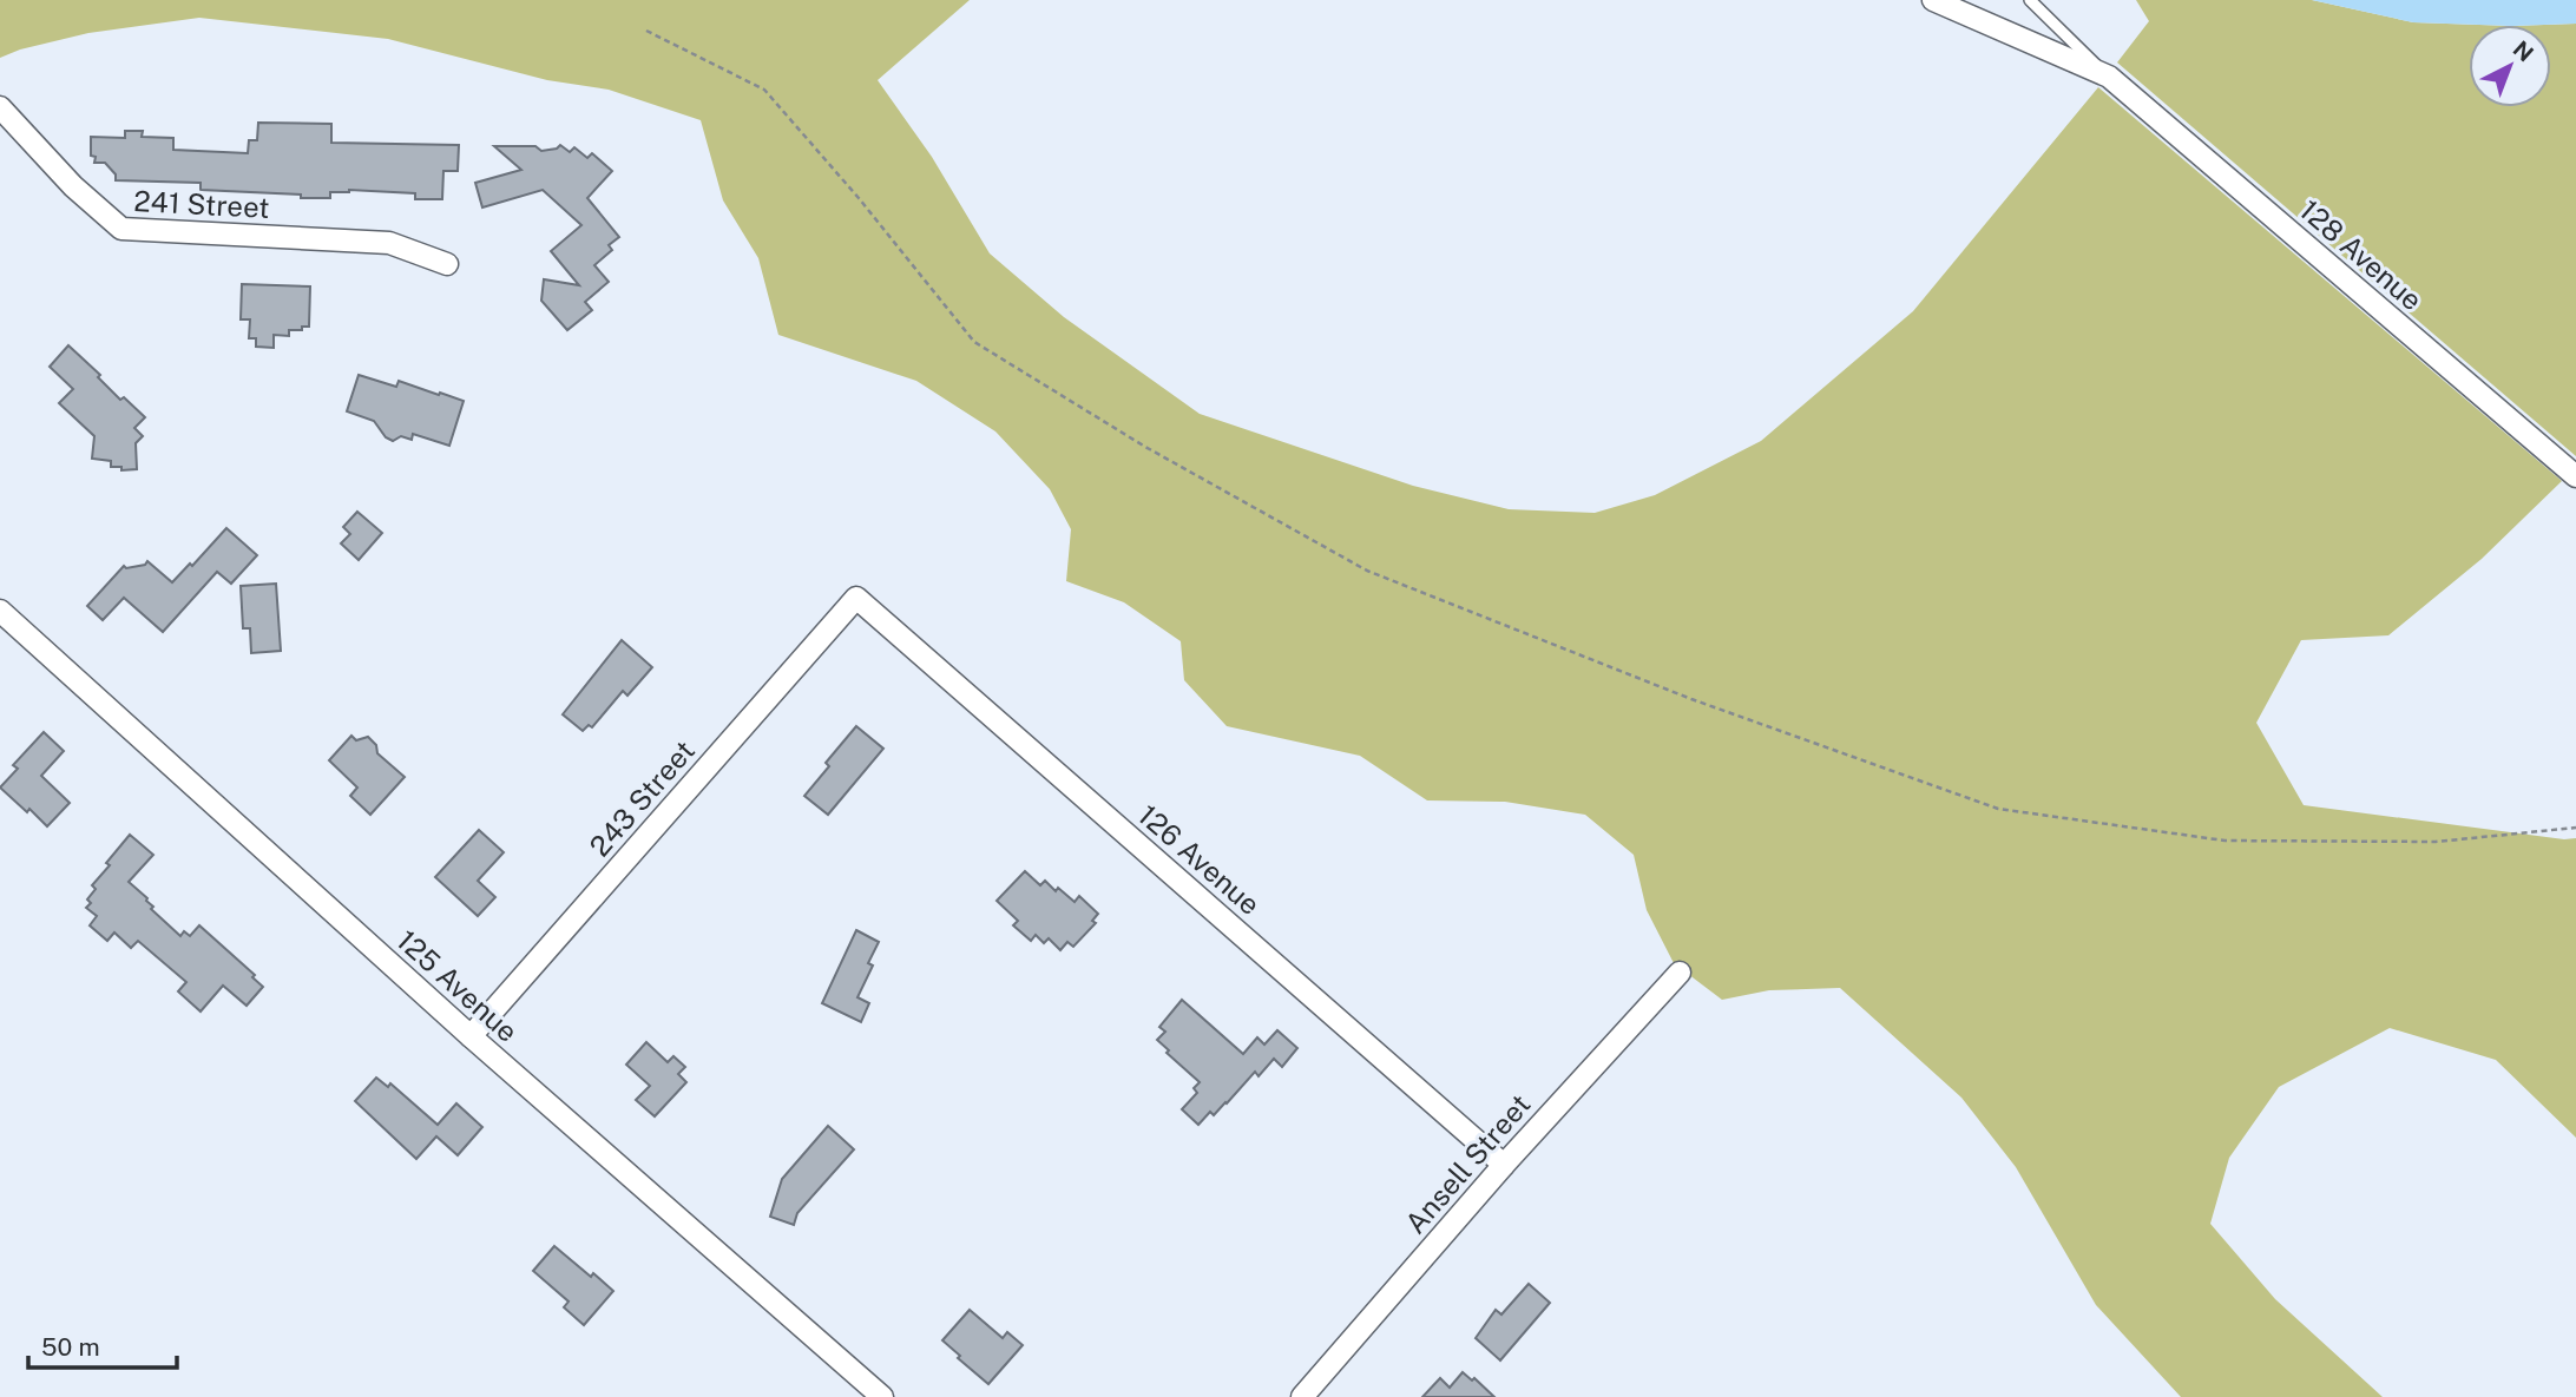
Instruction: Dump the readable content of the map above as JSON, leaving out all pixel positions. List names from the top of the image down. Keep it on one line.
{"streets":{"street":["241 Street","128 Avenue","243 Street","126 Avenue","125 Avenue","Ansell Street"]},"crossings":[["243 Street","126 Avenue"],["243 Street","125 Avenue"],["126 Avenue","Ansell Street"]],"scale_bar":"50 m","north":"top right"}
